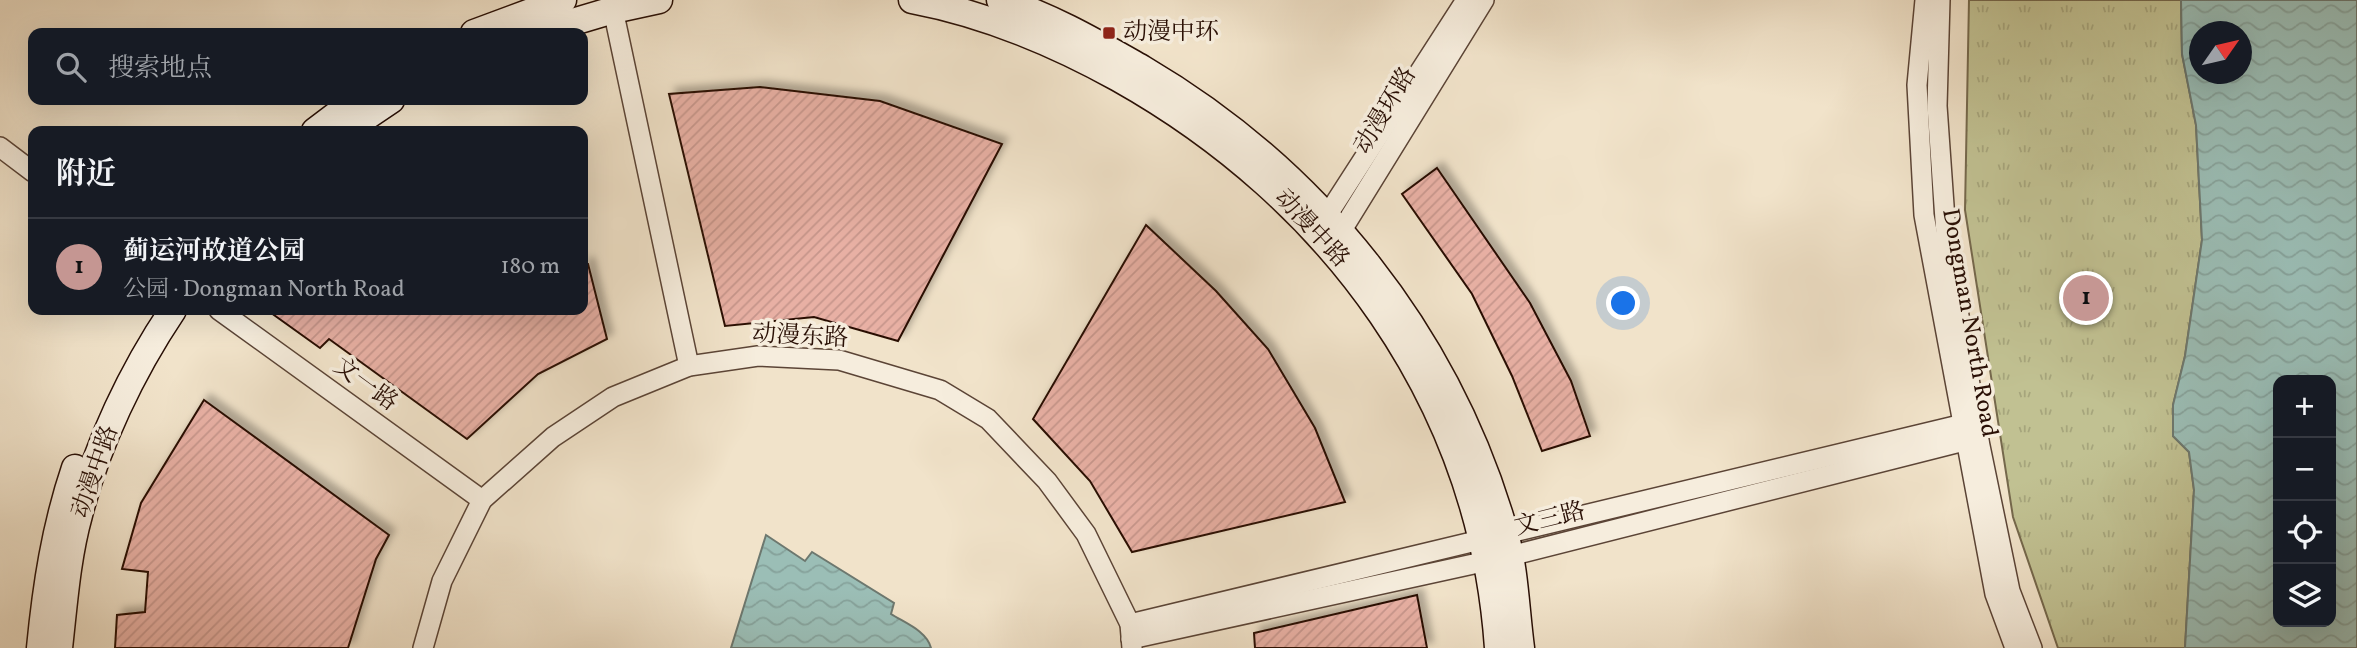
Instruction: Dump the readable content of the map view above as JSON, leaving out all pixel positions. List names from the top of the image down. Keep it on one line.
{"streets":{"street":["动漫环路","动漫中路","Dongman North Road","动漫东路","文一路","文三路"]},"crossings":[["动漫环路","动漫中路"],["动漫中路","文三路"],["Dongman North Road","文三路"],["动漫东路","文一路"],["动漫东路","文三路"]],"places":{"transit":["动漫中环"]},"north":"top right","page":{"search":"搜索地点","heading":"附近","list":[{"mark":"1","name":"蓟运河故道公园","note":"公园 · Dongman North Road","value":"180 m"}],"pins":"1","map_buttons":["+","−"]}}
